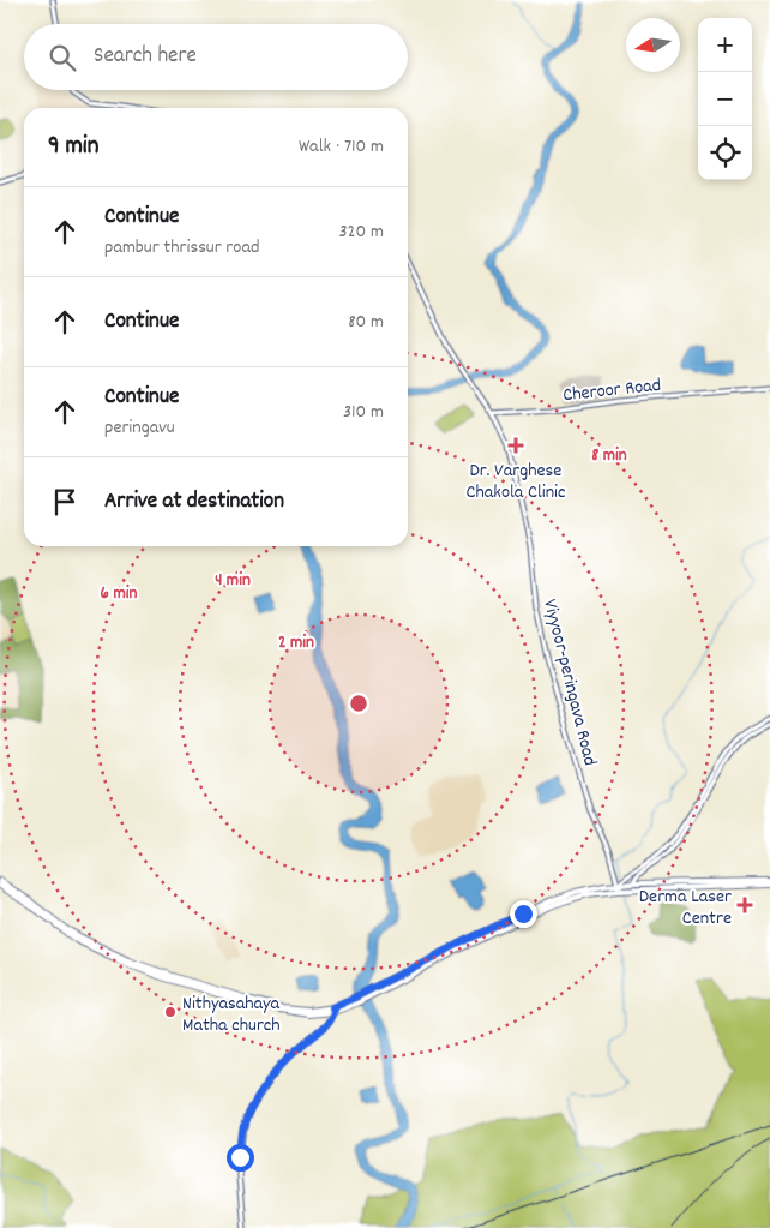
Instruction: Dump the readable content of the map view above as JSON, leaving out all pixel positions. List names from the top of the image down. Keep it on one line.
{"streets":{"main road":["Cheroor Road","Viyyoor-peringava Road"]},"crossings":[["Cheroor Road","Viyyoor-peringava Road"]],"places":{"health":["Dr. Varghese Chakola Clinic","Derma Laser Centre"],"other":["Nithyasahaya Matha church"]},"north":"left","page":{"map_buttons":["+","−"],"search":"Search here","heading":["9 min","Walk · 710 m"],"list":[["Continue","pambur thrissur road","320 m"],["Continue","80 m"],["Continue","peringavu","310 m"],"Arrive at destination"]},"rings":["8 min","4 min","6 min","2 min"]}
